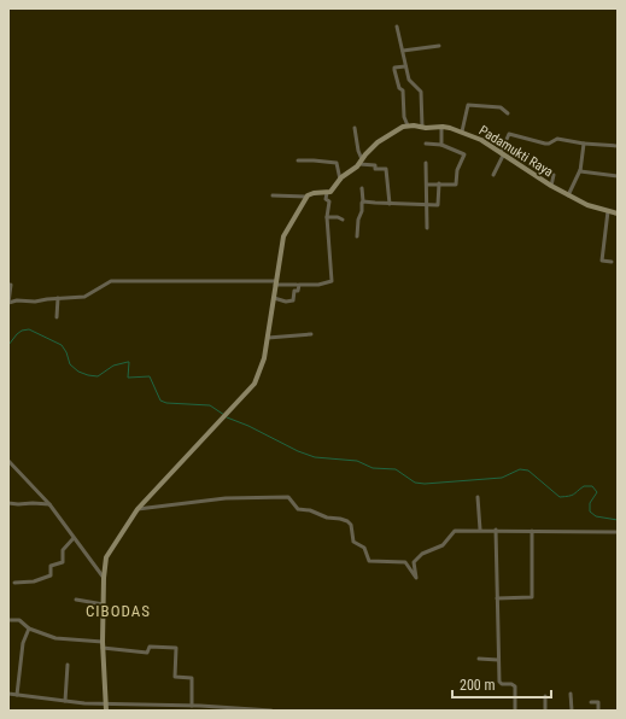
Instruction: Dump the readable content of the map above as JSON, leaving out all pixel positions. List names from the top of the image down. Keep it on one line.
{"streets":{"street":["Padamukti Raya"]},"districts":["CIBODAS"],"scale_bar":"200 m"}
